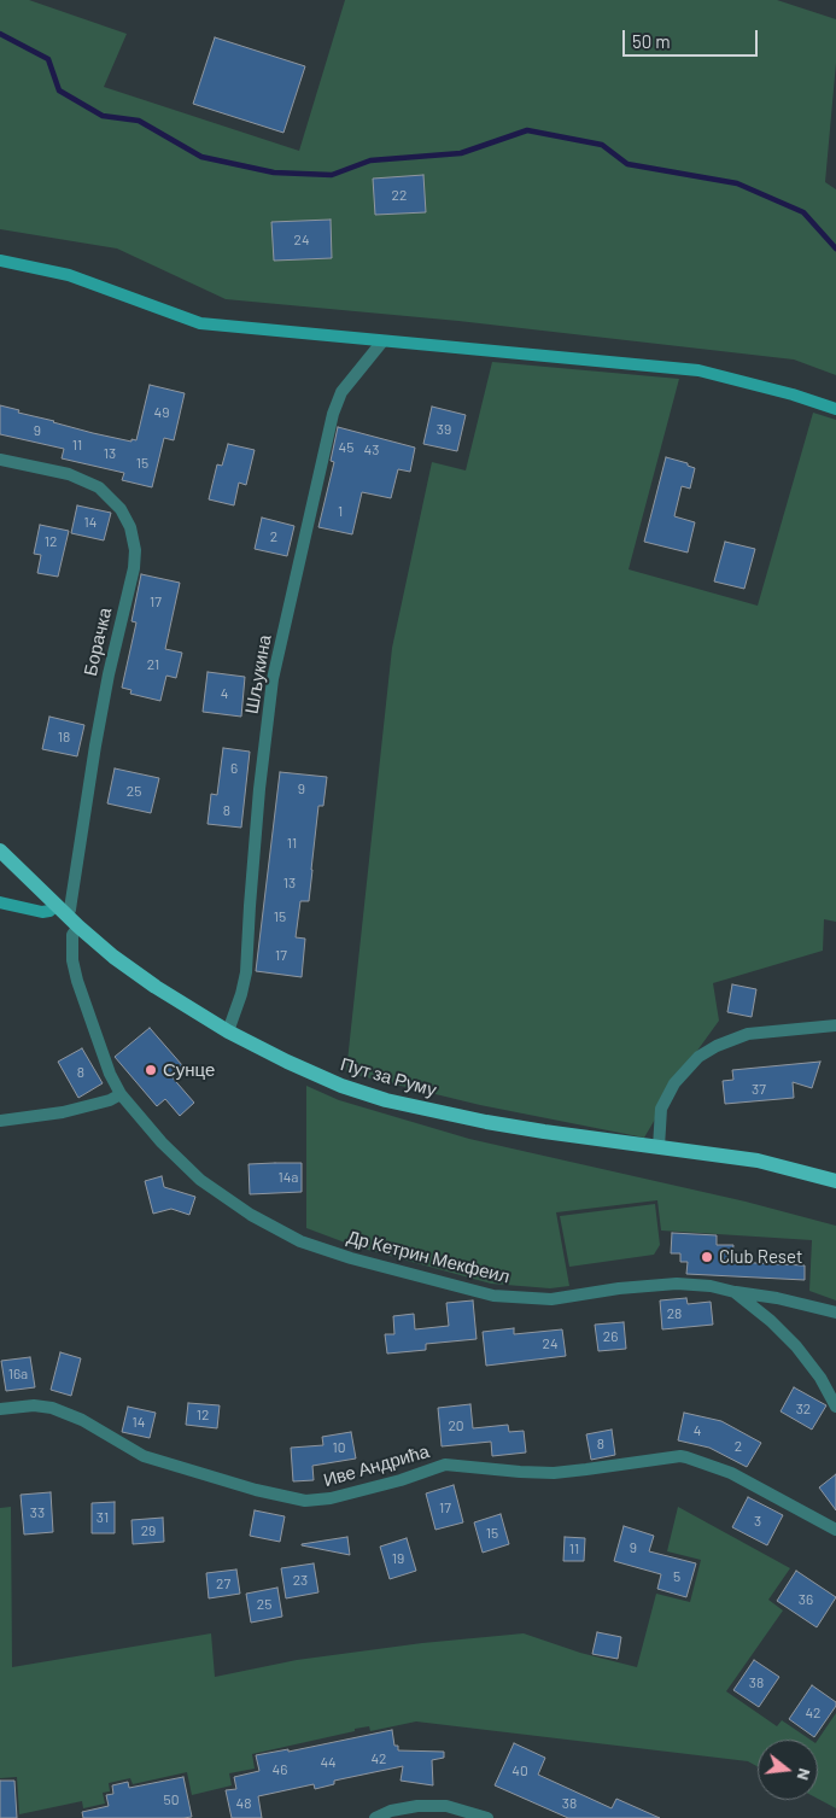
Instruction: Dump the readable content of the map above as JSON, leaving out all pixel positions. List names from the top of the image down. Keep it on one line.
{"streets":{"main road":["Пут за Руму"],"street":["Борачка","Шљукина","Др Кетрин Мекфеил","Иве Андрића"]},"crossings":[["Борачка","Пут за Руму"],["Шљукина","Пут за Руму"],["Пут за Руму","Др Кетрин Мекфеил"]],"places":["Сунце","Club Reset"],"house_numbers":["22","24","49","39","9","11","45","43","13","15","1","14","2","12","17","21","4","18","6","9","25","8","11","13","15","17","8","37","14a","28","26","24","16a","32","12","14","20","4","8","2","10","17","33","31","3","29","15","9","11","19","5","23","27","36","25","38","42","42","44","46","40","50","48","38"],"scale_bar":"50 m","north":"right"}
